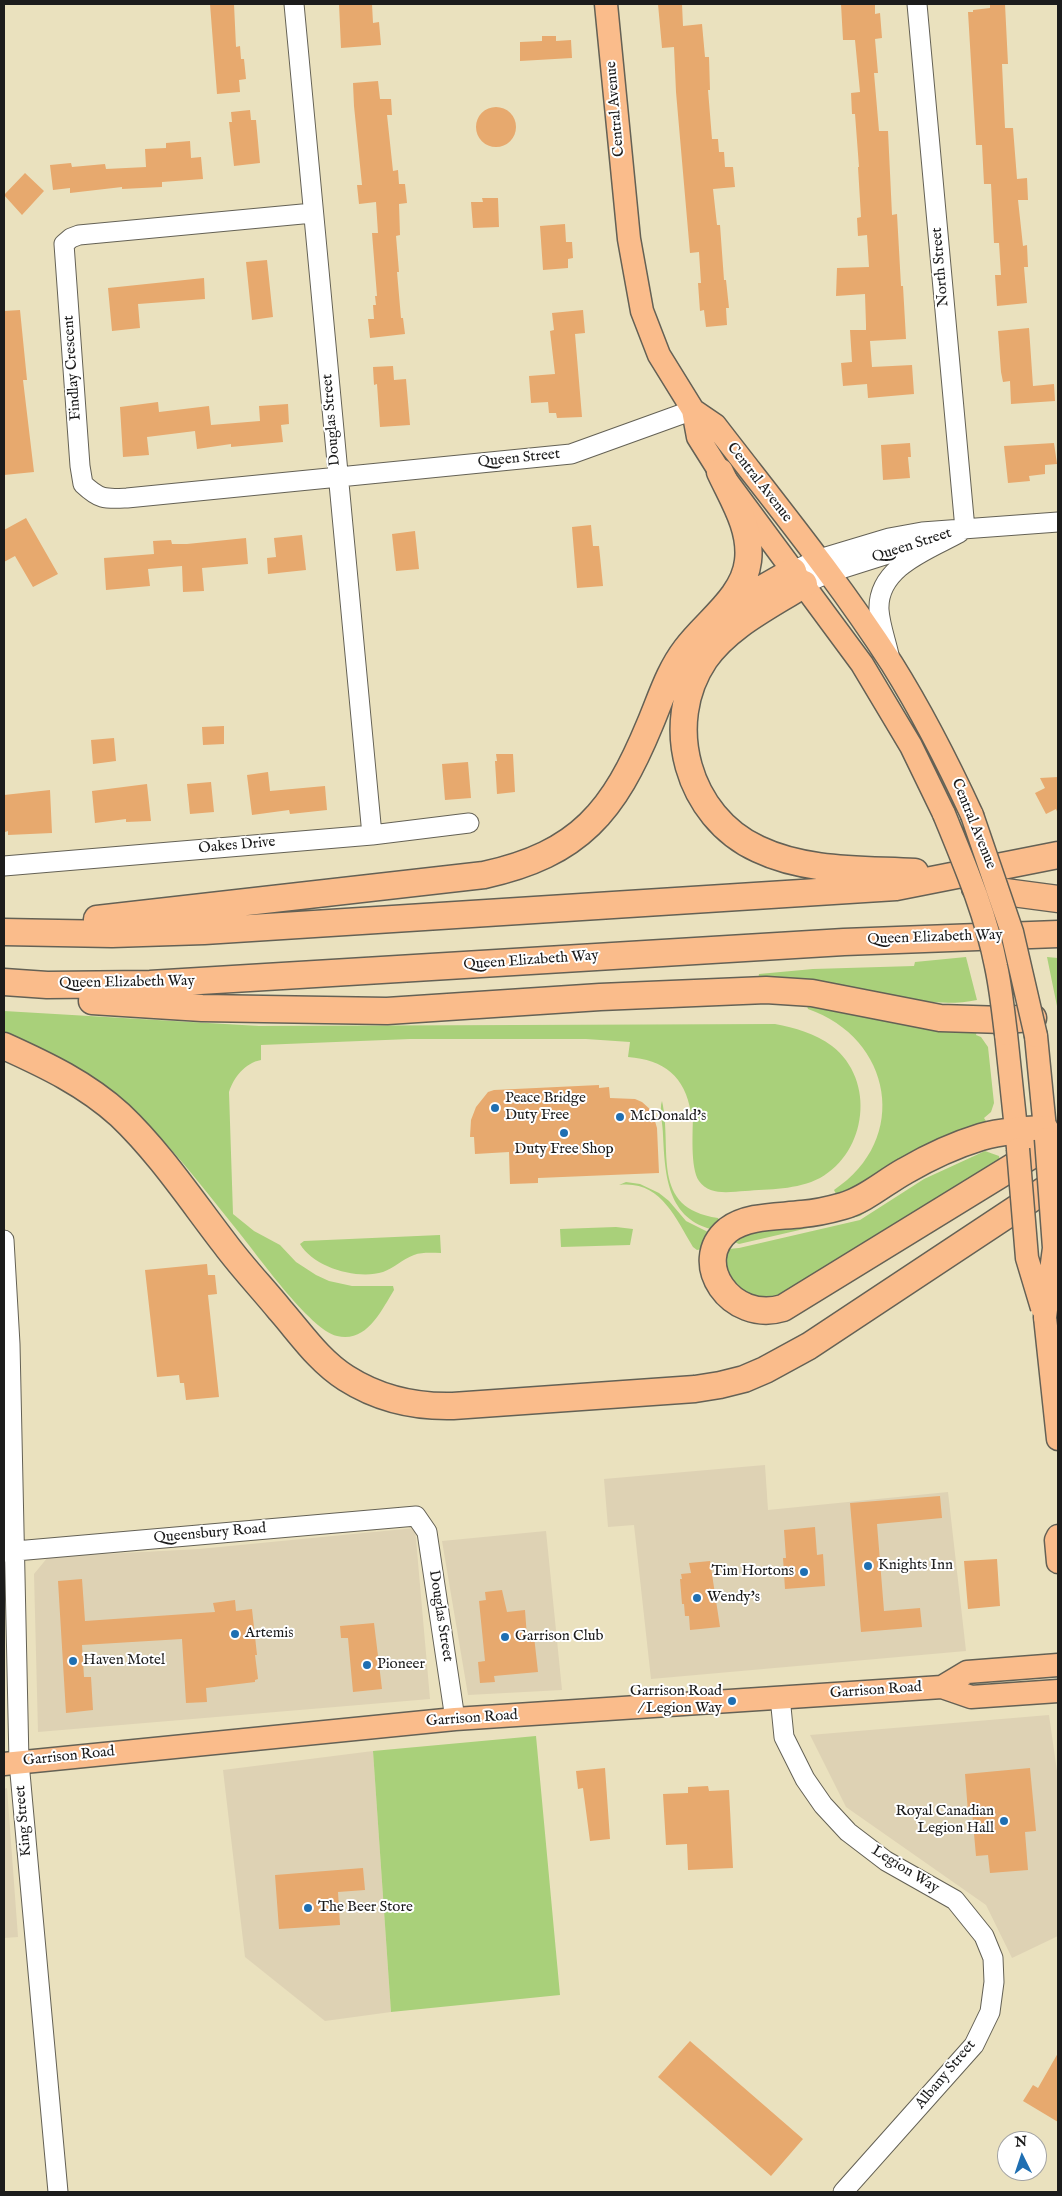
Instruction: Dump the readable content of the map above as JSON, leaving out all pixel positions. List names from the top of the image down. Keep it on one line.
{"streets":{"highway":["Queen Elizabeth Way"],"main road":["Central Avenue","Garrison Road"],"street":["North Street","Findlay Crescent","Douglas Street","Queen Street","Oakes Drive","Queensbury Road","King Street","Legion Way","Albany Street"]},"crossings":[["Central Avenue","Queen Street"],["North Street","Queen Street"],["Findlay Crescent","Douglas Street"],["Findlay Crescent","Queen Street"],["Douglas Street","Queen Street"],["Douglas Street","Oakes Drive"],["Douglas Street","Queensbury Road"],["Douglas Street","Garrison Road"],["Queensbury Road","King Street"],["Garrison Road","King Street"],["Garrison Road","Legion Way"],["Legion Way","Albany Street"]],"places":["Peace Bridge Duty Free","McDonald's","Duty Free Shop","Knights Inn","Tim Hortons","Wendy's","Artemis","Garrison Club","Haven Motel","Pioneer","Garrison Road / Legion Way","Royal Canadian Legion Hall","The Beer Store"],"north":"top"}
